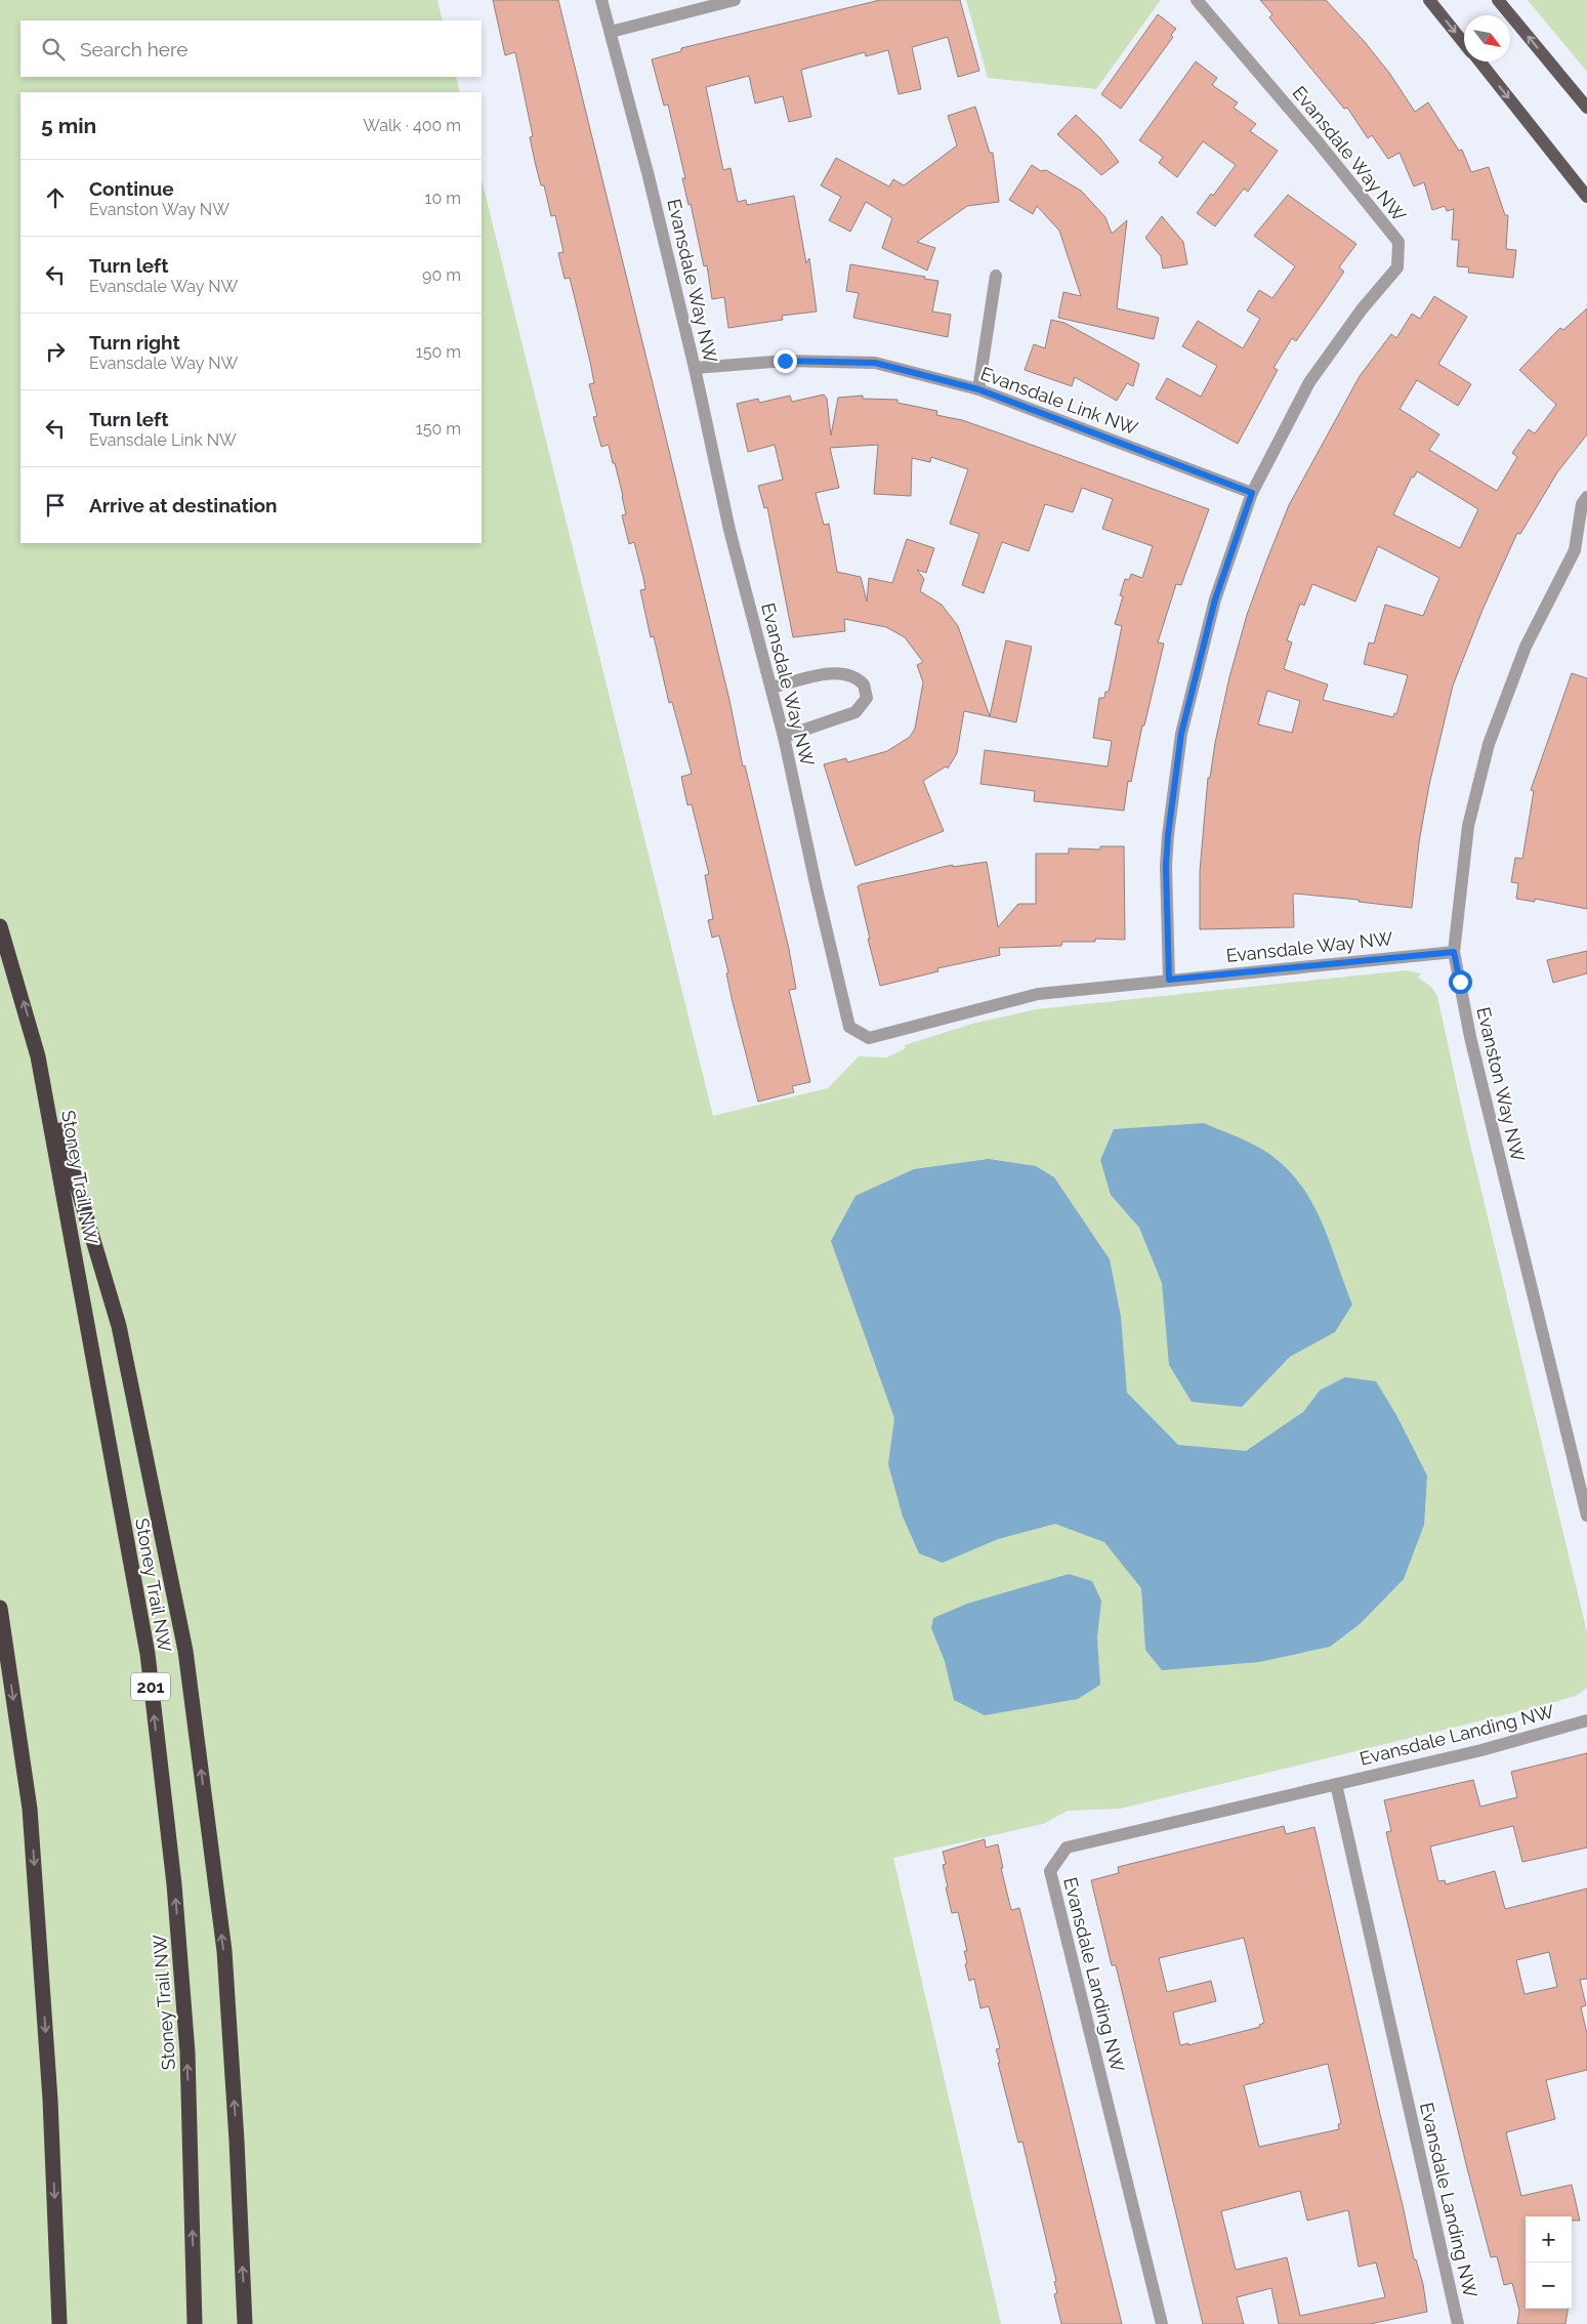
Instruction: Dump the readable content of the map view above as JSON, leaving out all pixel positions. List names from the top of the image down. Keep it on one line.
{"streets":{"highway":["Stoney Trail NW","201"],"street":["Evansdale Way NW","Evansdale Link NW","Evanston Way NW","Evansdale Landing NW"]},"crossings":[["Evansdale Way NW","Evansdale Link NW"],["Evansdale Way NW","Evanston Way NW"]],"north":"bottom right","page":{"search":"Search here","heading":["5 min","Walk · 400 m"],"list":[["Continue","Evanston Way NW","10 m"],["Turn left","Evansdale Way NW","90 m"],["Turn right","Evansdale Way NW","150 m"],["Turn left","Evansdale Link NW","150 m"],"Arrive at destination"],"map_buttons":["+","−"]}}
